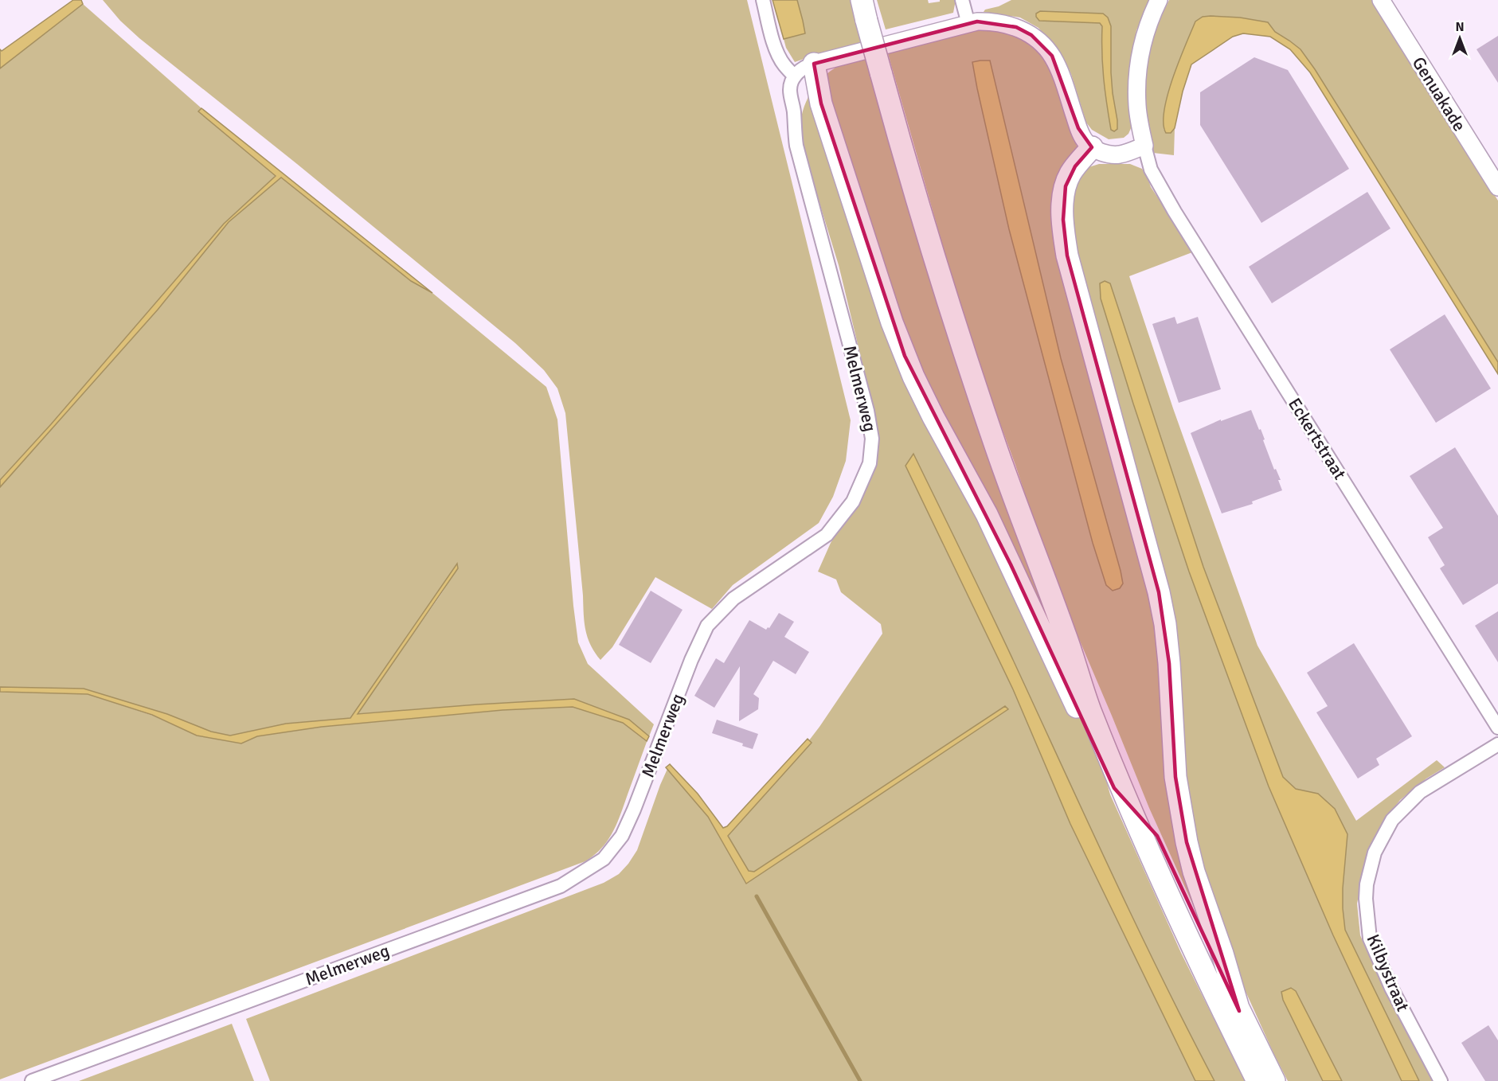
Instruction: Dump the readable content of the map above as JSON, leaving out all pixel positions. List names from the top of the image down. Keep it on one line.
{"streets":{"street":["Genuakade","Melmerweg","Eckertstraat","Kilbystraat"]},"north":"top"}
